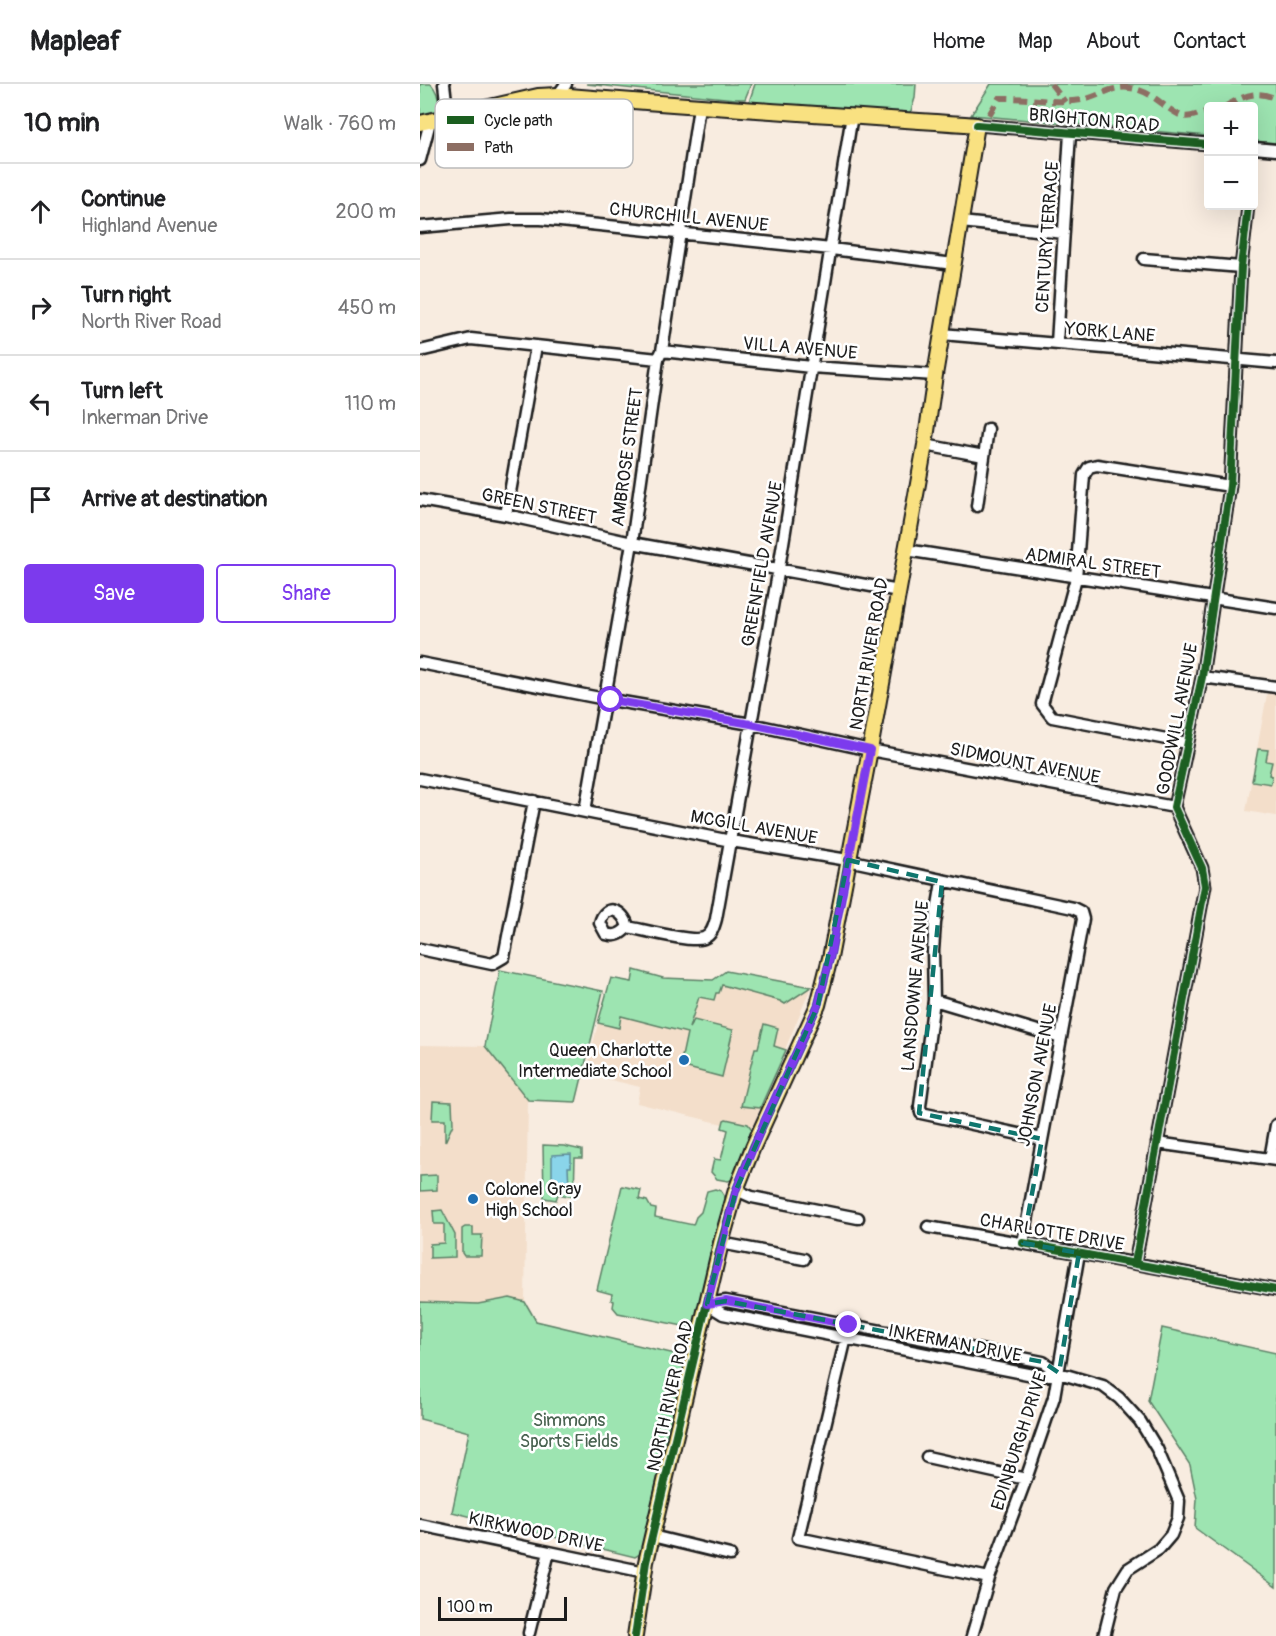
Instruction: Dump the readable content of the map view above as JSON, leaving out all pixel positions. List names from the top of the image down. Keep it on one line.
{"streets":{"main road":["BRIGHTON ROAD","NORTH RIVER ROAD"],"street":["CHURCHILL AVENUE","CENTURY TERRACE","YORK LANE","VILLA AVENUE","AMBROSE STREET","GREEN STREET","ADMIRAL STREET","GREENFIELD AVENUE","GOODWILL AVENUE","SIDMOUNT AVENUE","MCGILL AVENUE","LANSDOWNE AVENUE","JOHNSON AVENUE","CHARLOTTE DRIVE","INKERMAN DRIVE","EDINBURGH DRIVE","KIRKWOOD DRIVE"]},"crossings":[["BRIGHTON ROAD","CENTURY TERRACE"],["BRIGHTON ROAD","AMBROSE STREET"],["BRIGHTON ROAD","GREENFIELD AVENUE"],["BRIGHTON ROAD","NORTH RIVER ROAD"],["CHURCHILL AVENUE","AMBROSE STREET"],["CHURCHILL AVENUE","GREENFIELD AVENUE"],["CHURCHILL AVENUE","NORTH RIVER ROAD"],["CENTURY TERRACE","YORK LANE"],["YORK LANE","NORTH RIVER ROAD"],["YORK LANE","GOODWILL AVENUE"],["VILLA AVENUE","AMBROSE STREET"],["VILLA AVENUE","GREENFIELD AVENUE"],["VILLA AVENUE","NORTH RIVER ROAD"],["AMBROSE STREET","GREEN STREET"],["AMBROSE STREET","SIDMOUNT AVENUE"],["AMBROSE STREET","MCGILL AVENUE"],["GREEN STREET","GREENFIELD AVENUE"],["GREEN STREET","NORTH RIVER ROAD"],["ADMIRAL STREET","NORTH RIVER ROAD"],["ADMIRAL STREET","GOODWILL AVENUE"],["GREENFIELD AVENUE","SIDMOUNT AVENUE"],["GREENFIELD AVENUE","MCGILL AVENUE"],["NORTH RIVER ROAD","SIDMOUNT AVENUE"],["NORTH RIVER ROAD","MCGILL AVENUE"],["NORTH RIVER ROAD","INKERMAN DRIVE"],["NORTH RIVER ROAD","KIRKWOOD DRIVE"],["GOODWILL AVENUE","SIDMOUNT AVENUE"],["GOODWILL AVENUE","CHARLOTTE DRIVE"],["MCGILL AVENUE","LANSDOWNE AVENUE"],["MCGILL AVENUE","JOHNSON AVENUE"],["LANSDOWNE AVENUE","JOHNSON AVENUE"],["JOHNSON AVENUE","CHARLOTTE DRIVE"],["CHARLOTTE DRIVE","EDINBURGH DRIVE"],["INKERMAN DRIVE","EDINBURGH DRIVE"]],"parks":["Simmons Sports Fields"],"places":["Queen Charlotte Intermediate School","Colonel Gray High School"],"legend":["Cycle path","Path"],"scale_bar":"100 m","page":{"header":"Mapleaf","nav":["Home","Map","About","Contact"],"heading":["10 min","Walk · 760 m"],"map_buttons":["+","−"],"list":[["Continue","Highland Avenue","200 m"],["Turn right","North River Road","450 m"],["Turn left","Inkerman Drive","110 m"],"Arrive at destination"],"buttons":["Save","Share"],"scale":"100 m"}}
